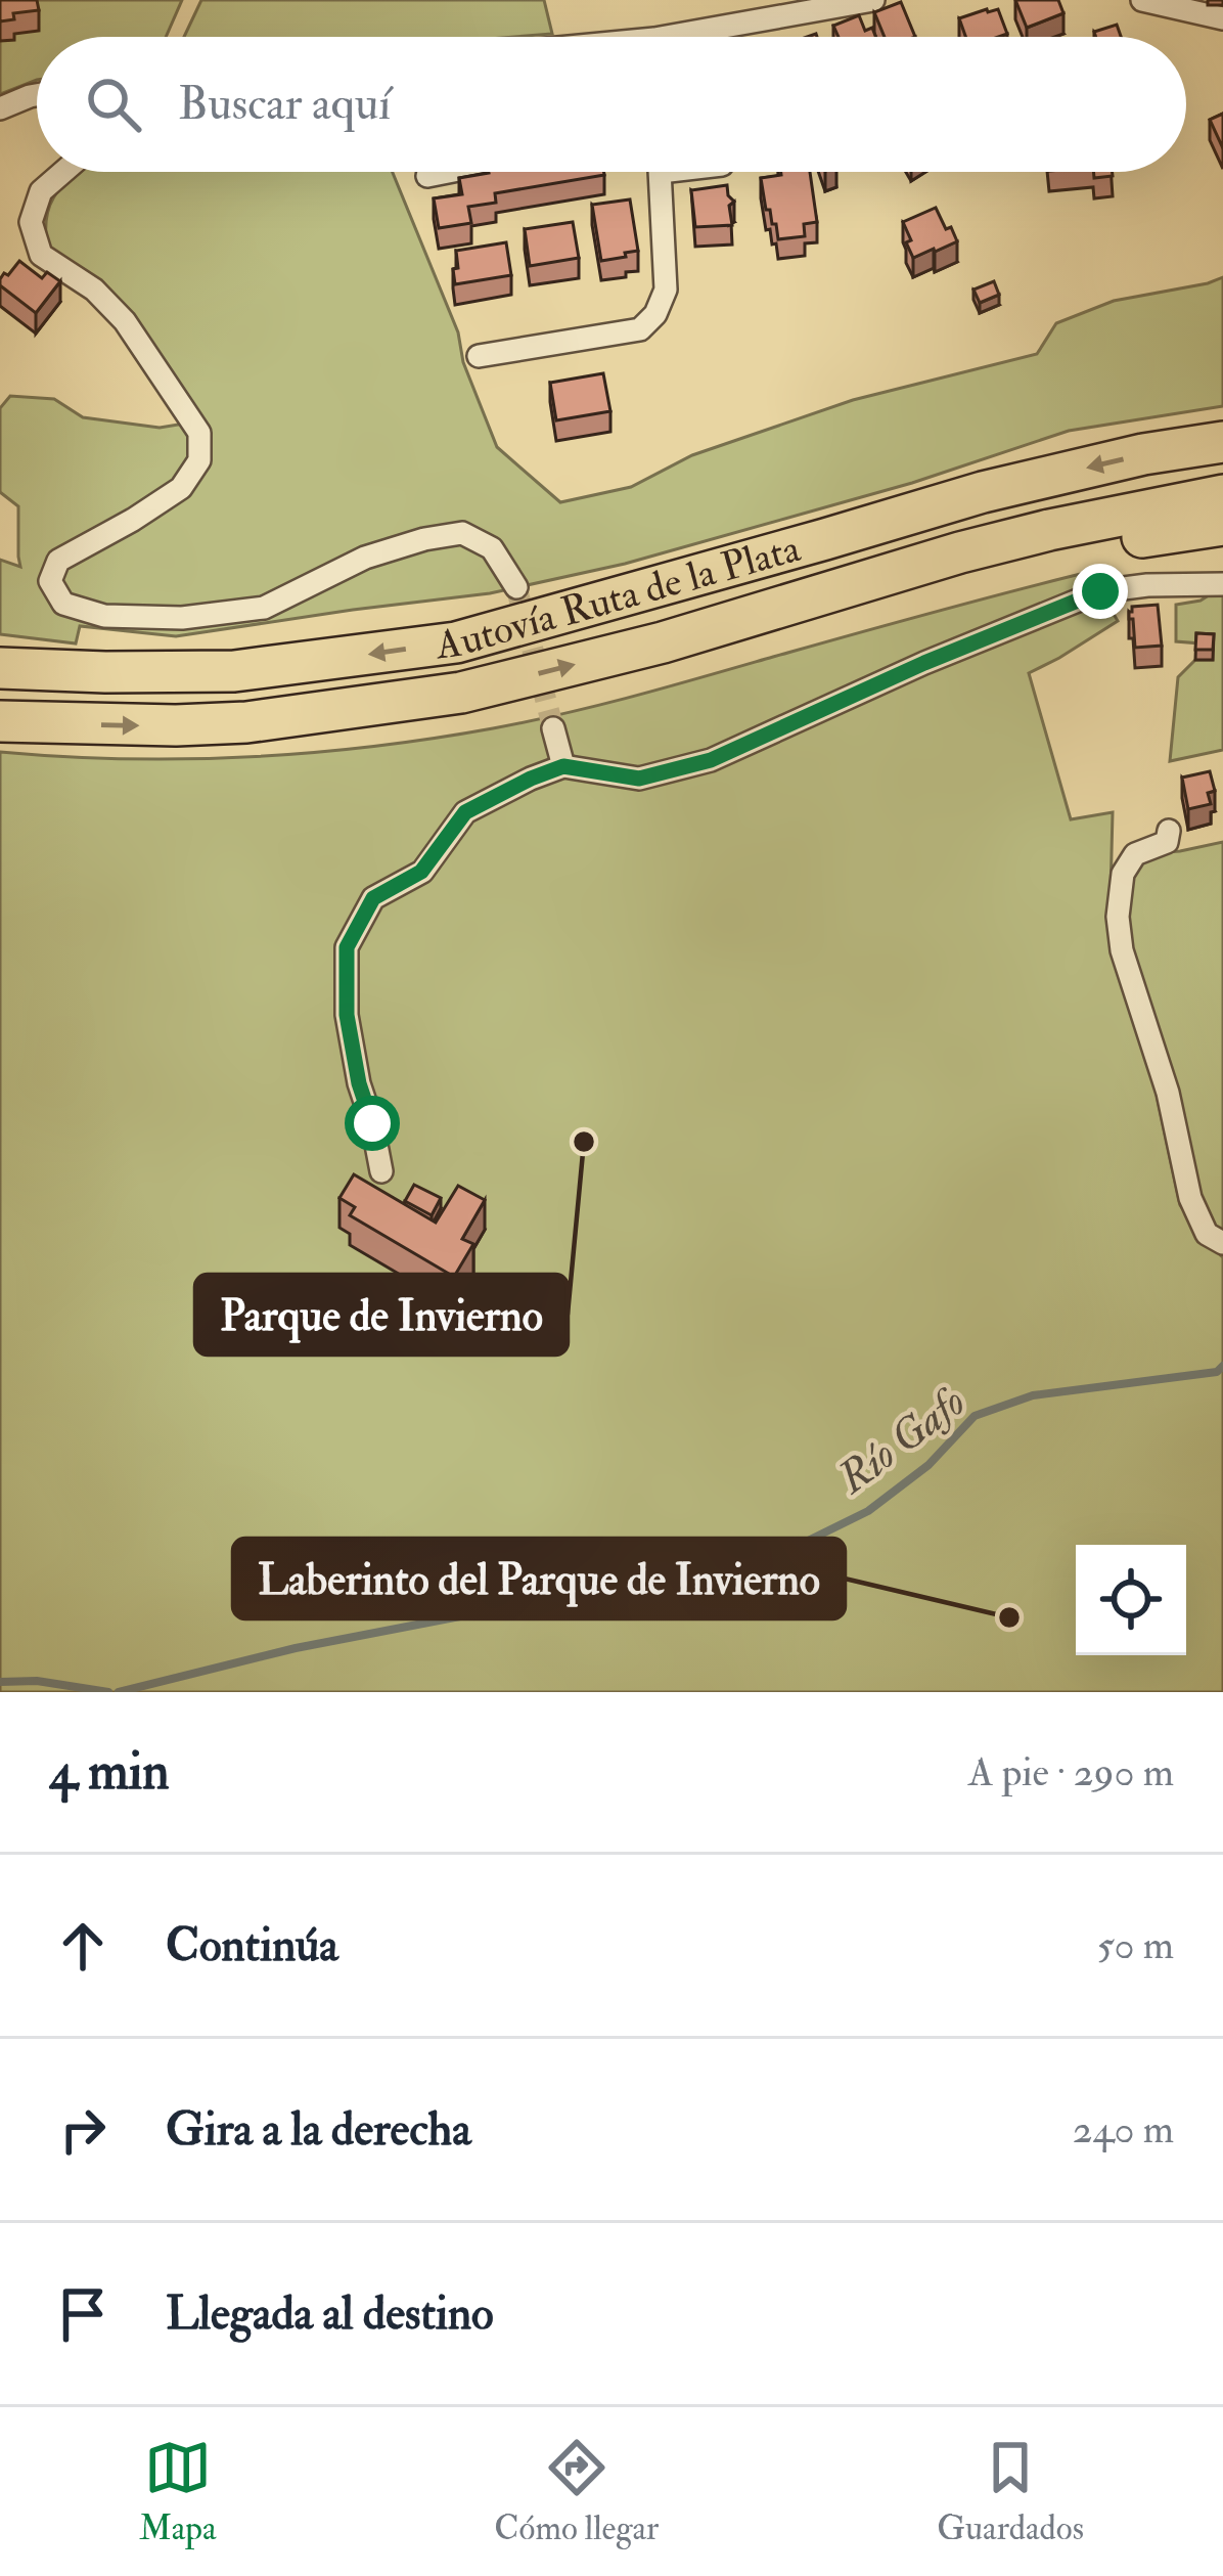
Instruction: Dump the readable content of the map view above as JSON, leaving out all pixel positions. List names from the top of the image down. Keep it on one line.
{"streets":{"highway":["Autovía Ruta de la Plata"]},"water":["Río Gafo"],"places":["Parque de Invierno","Laberinto del Parque de Invierno"],"page":{"search":"Buscar aquí","heading":["4 min","A pie · 290 m"],"list":[["Continúa","50 m"],["Gira a la derecha","240 m"],"Llegada al destino"],"nav":["Mapa","Cómo llegar","Guardados"]}}
